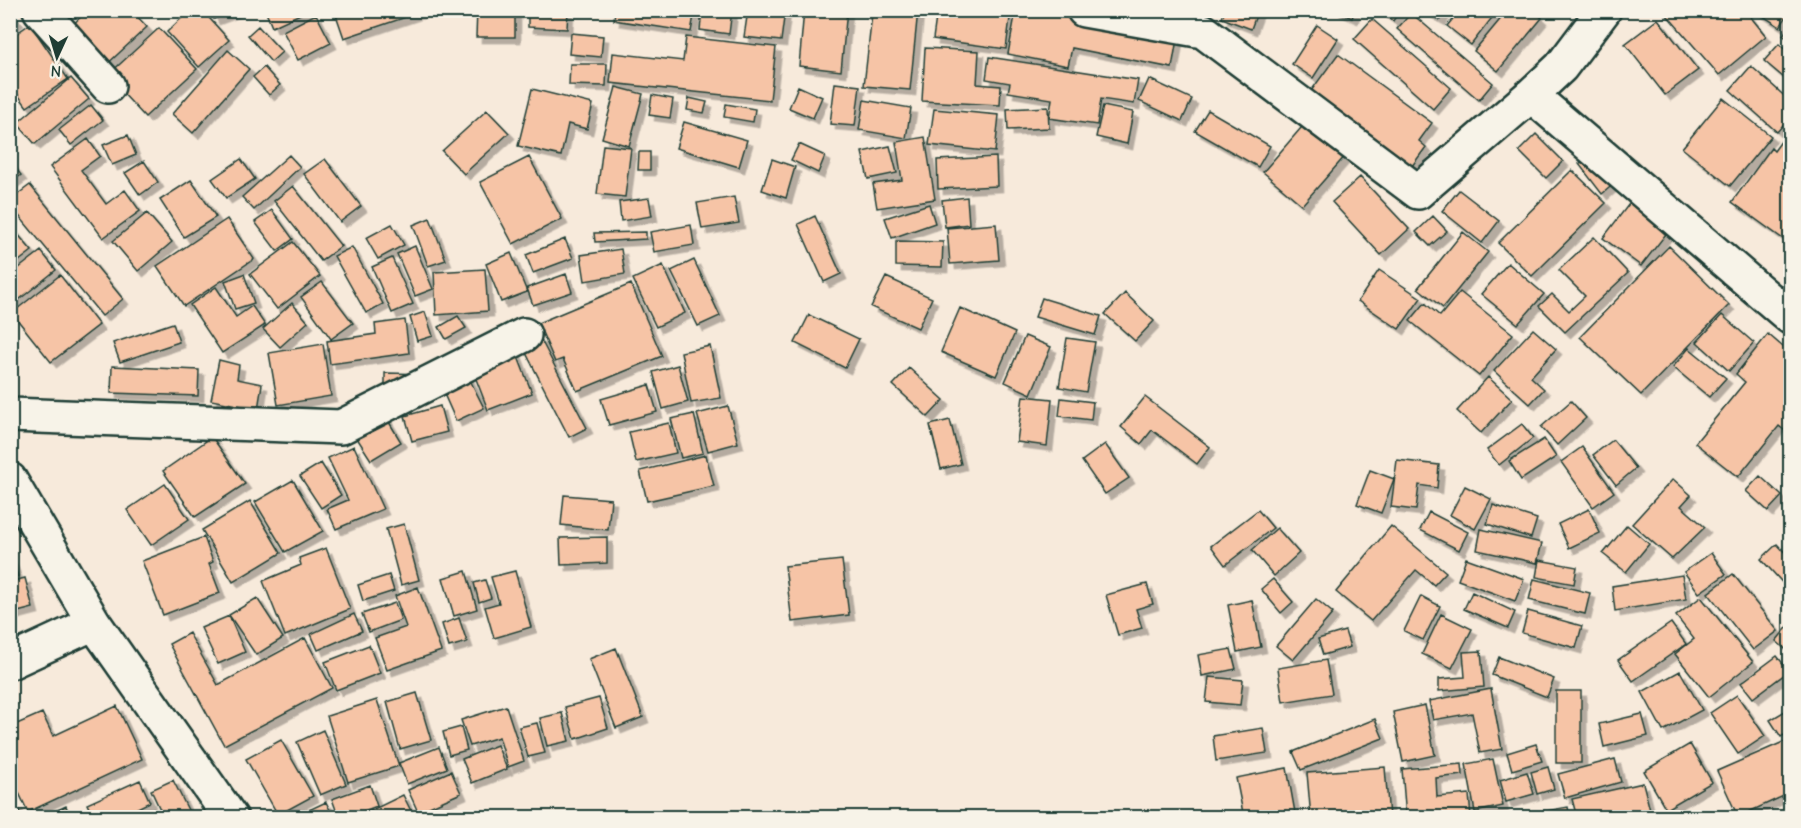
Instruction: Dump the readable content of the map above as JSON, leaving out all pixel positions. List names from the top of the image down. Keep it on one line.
{"north":"bottom"}
